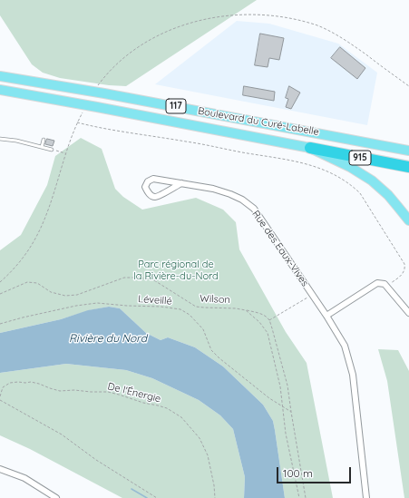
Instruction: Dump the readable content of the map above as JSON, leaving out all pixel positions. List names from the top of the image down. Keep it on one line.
{"streets":{"highway":["915"],"main road":["117","Boulevard du Curé-Labelle"],"street":["Rue des Eaux-Vives"],"path":["Wilson","Léveillé","De l'Énergie"]},"crossings":[["Boulevard du Curé-Labelle","915"]],"water":["Rivière du Nord"],"parks":["Parc régional de la Rivière-du-Nord"],"scale_bar":"100 m"}
